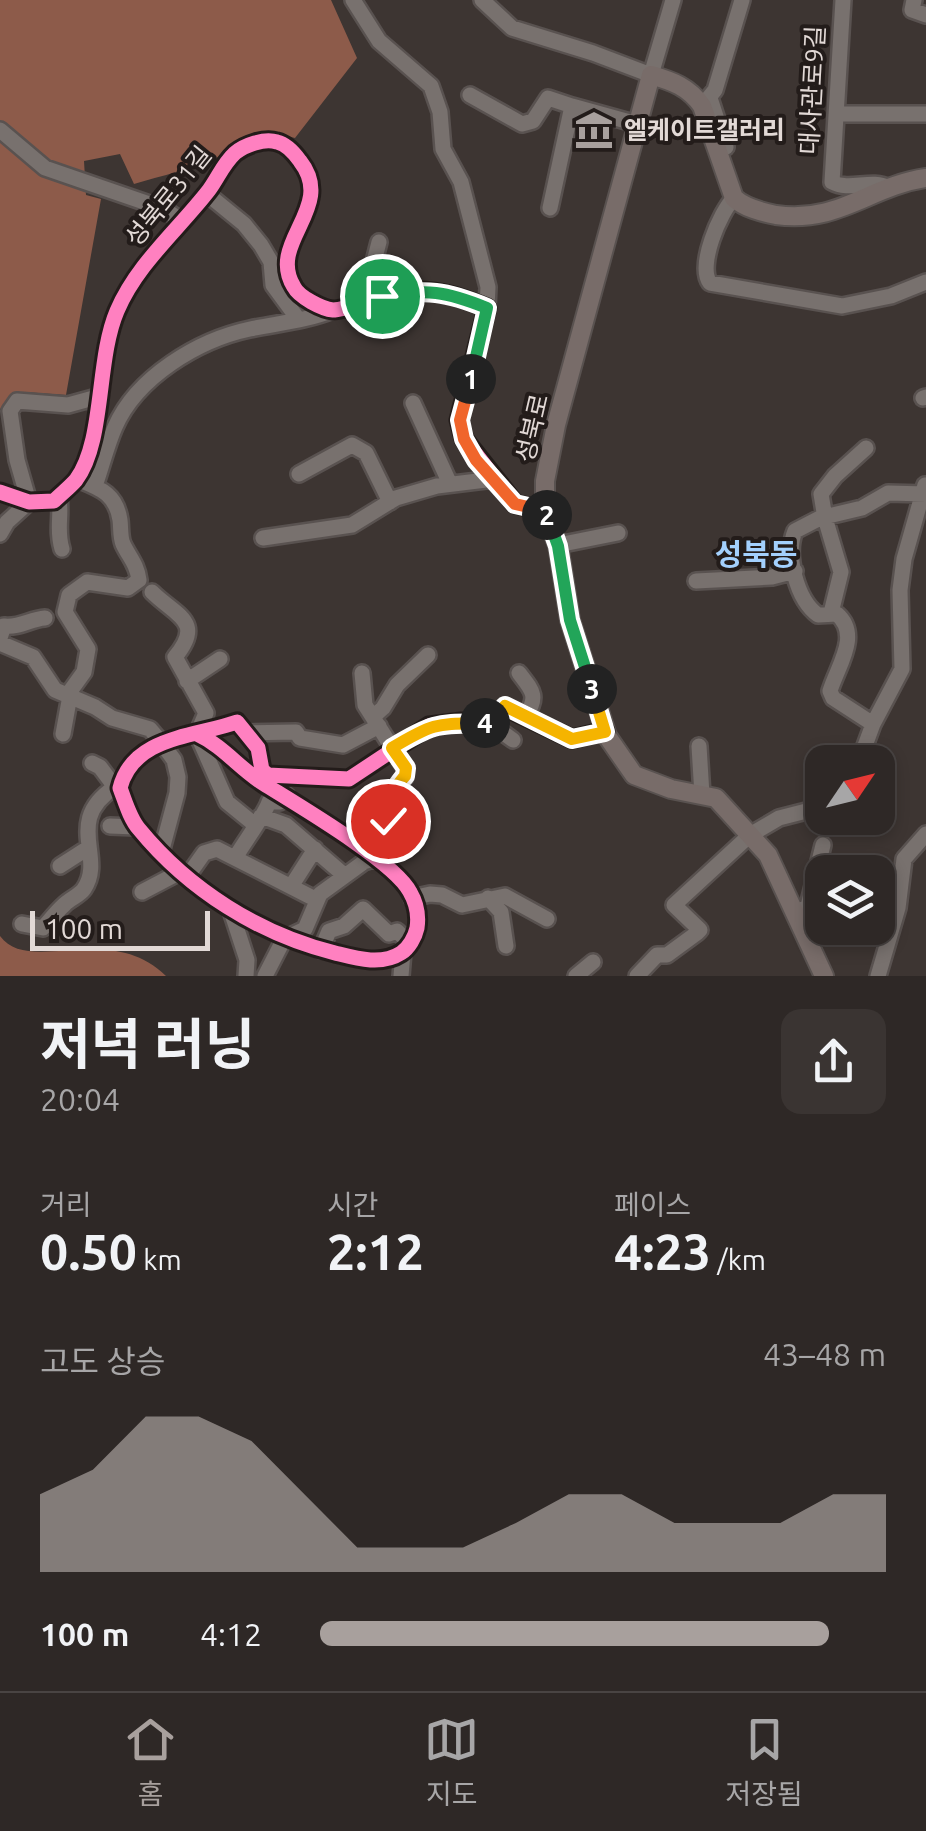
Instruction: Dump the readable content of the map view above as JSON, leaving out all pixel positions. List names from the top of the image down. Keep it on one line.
{"streets":{"main road":["성북로"],"street":["대사관로9길","성북로31길"]},"districts":["성북동"],"places":{"museum":["엘케이트갤러리"]},"scale_bar":"100 m","north":"top right","page":{"pins":["1","2","3","4"],"scale":"100 m","heading":["저녁 러닝","20:04"],"stats":[["거리","0.50 km"],["시간","2:12"],["페이스","4:23 /km"]],"chart":["고도 상승","43–48 m"],"list":[{"name":"100 m","note":"4:12"}],"tabs":["홈","지도","저장됨"]}}
